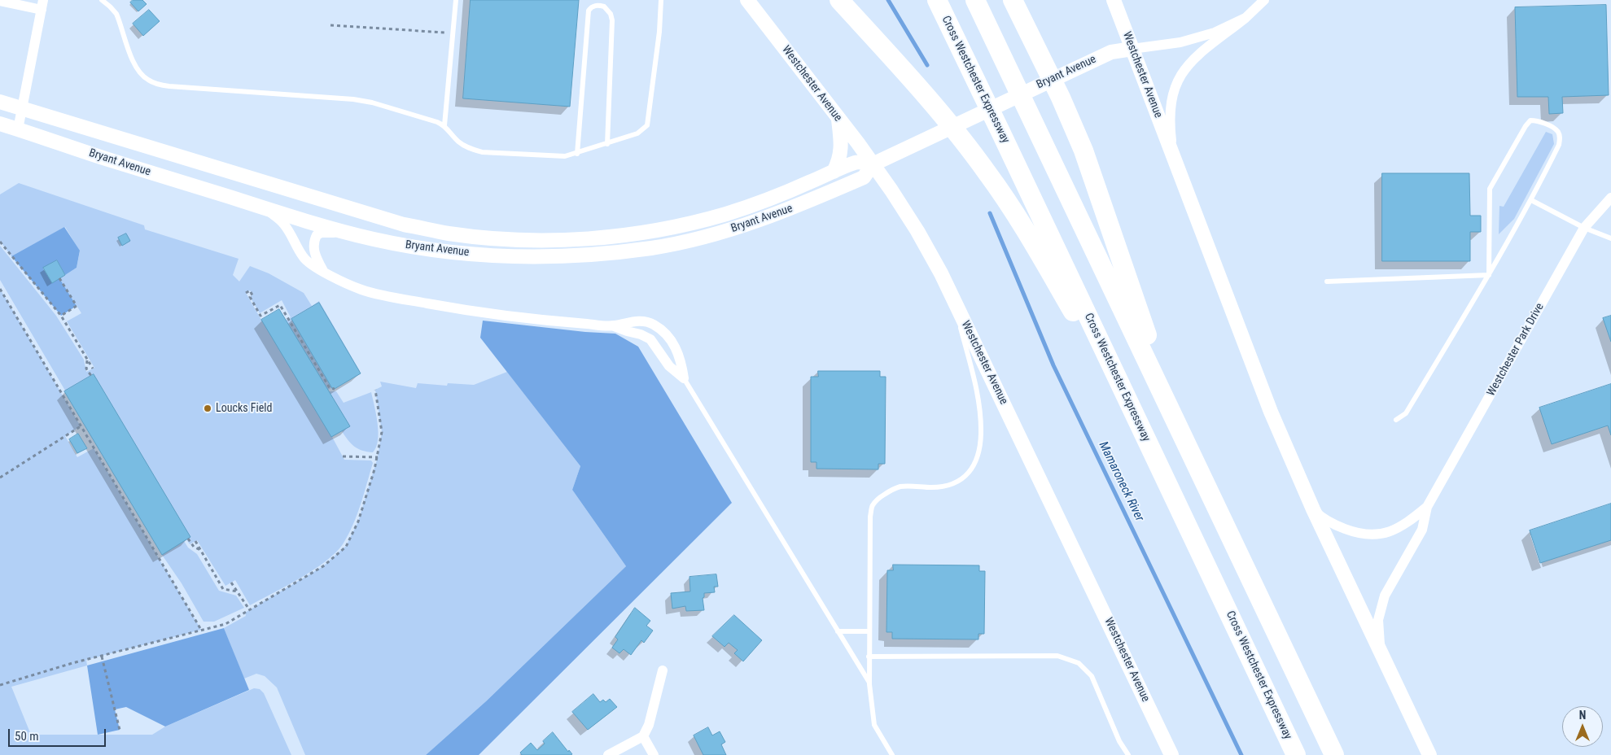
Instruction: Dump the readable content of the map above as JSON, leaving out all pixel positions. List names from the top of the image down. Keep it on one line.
{"streets":{"highway":["Cross Westchester Expressway"],"main road":["Bryant Avenue","Westchester Avenue"],"street":["Westchester Park Drive"]},"crossings":[["Bryant Avenue","Westchester Avenue"],["Westchester Avenue","Westchester Park Drive"]],"water":["Mamaroneck River"],"places":["Loucks Field"],"scale_bar":"50 m","north":"top"}
